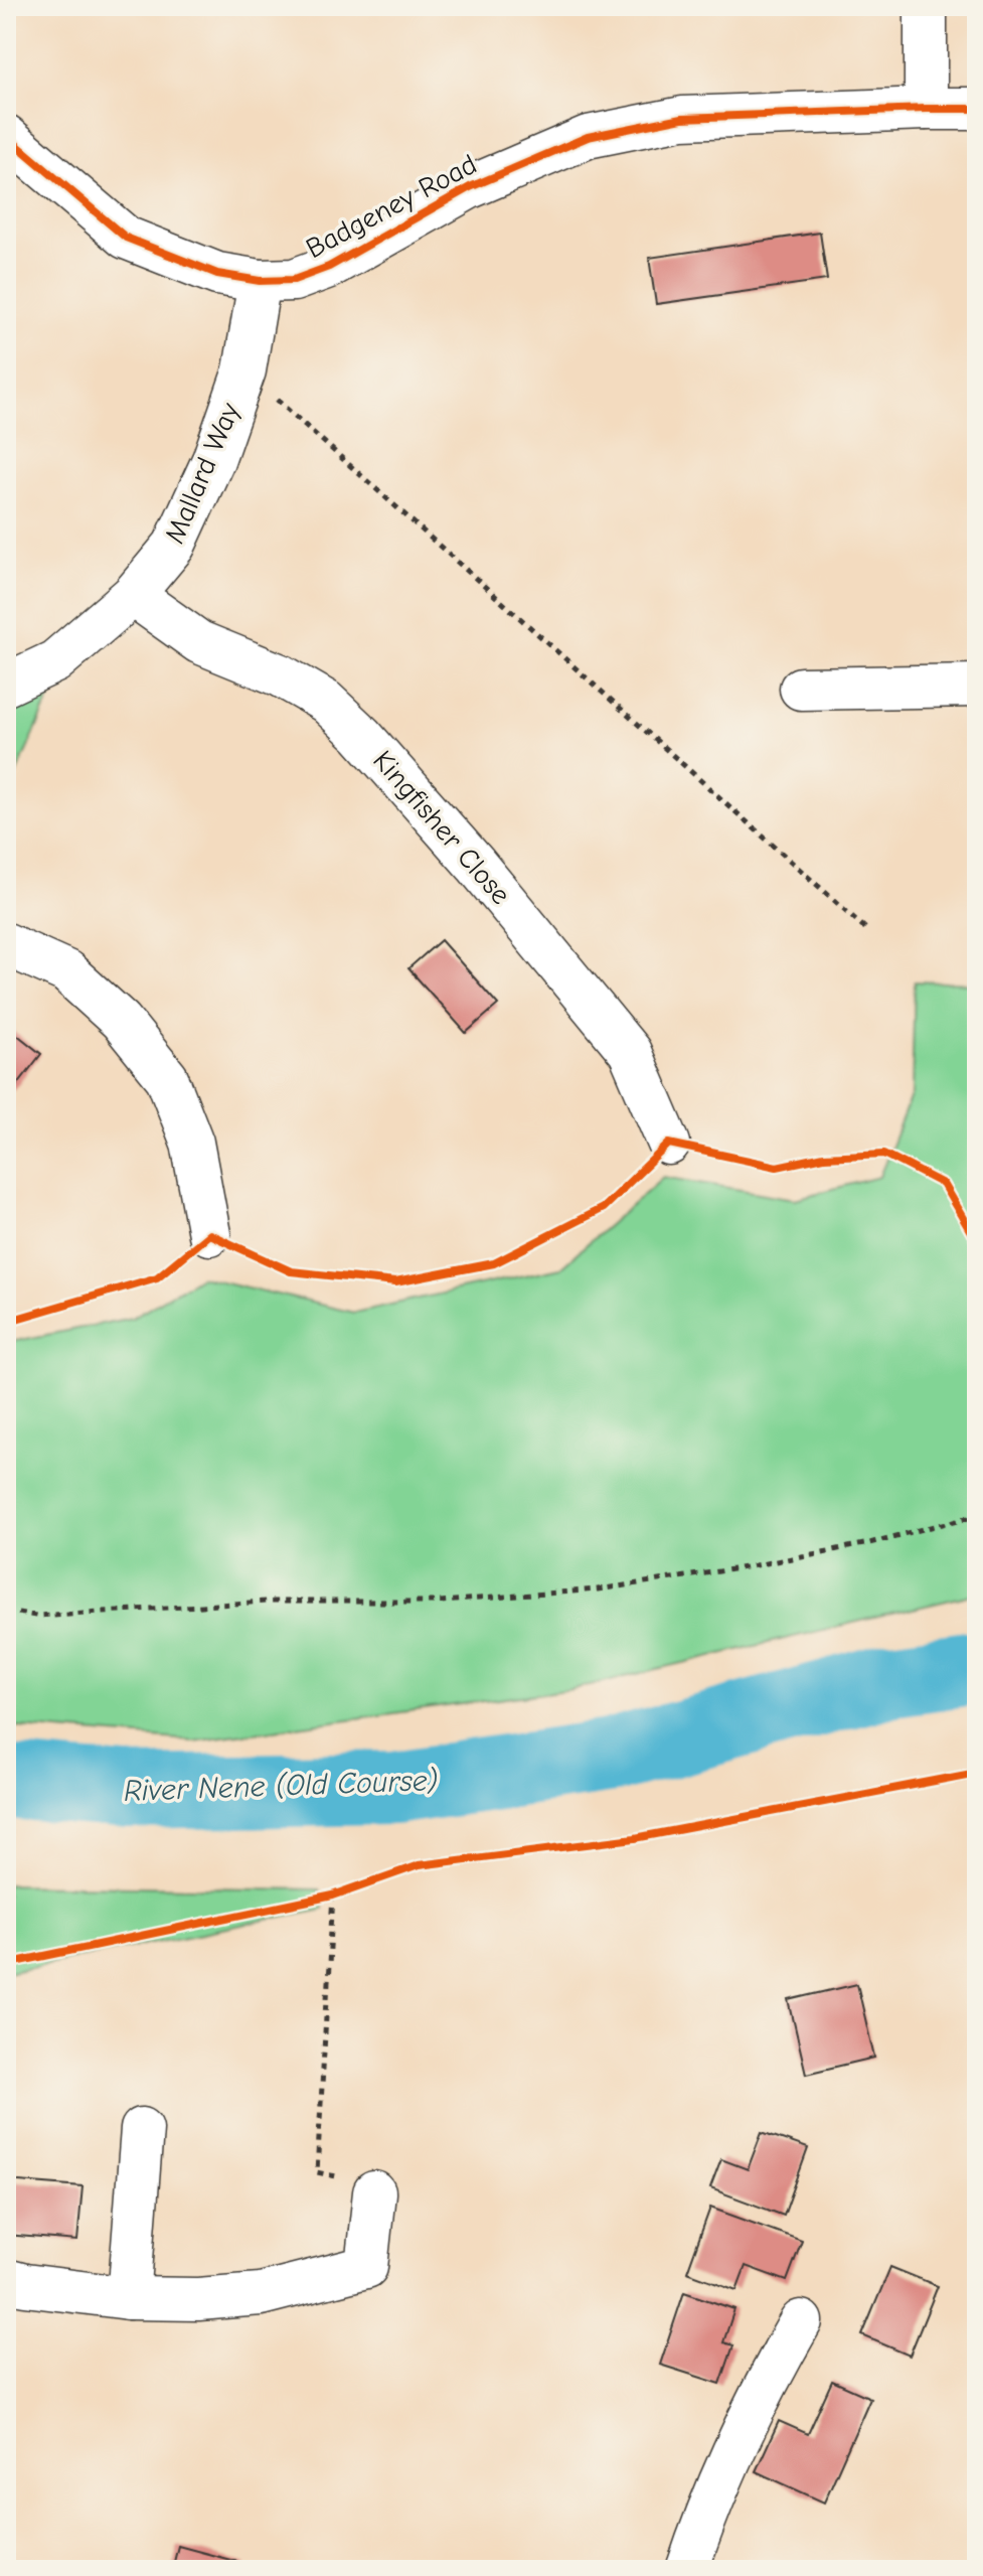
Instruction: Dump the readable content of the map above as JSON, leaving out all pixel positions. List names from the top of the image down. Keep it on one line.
{"streets":{"street":["Badgeney Road","Mallard Way","Kingfisher Close"]},"crossings":[["Badgeney Road","Mallard Way"],["Mallard Way","Kingfisher Close"]],"water":["River Nene (Old Course)"]}
